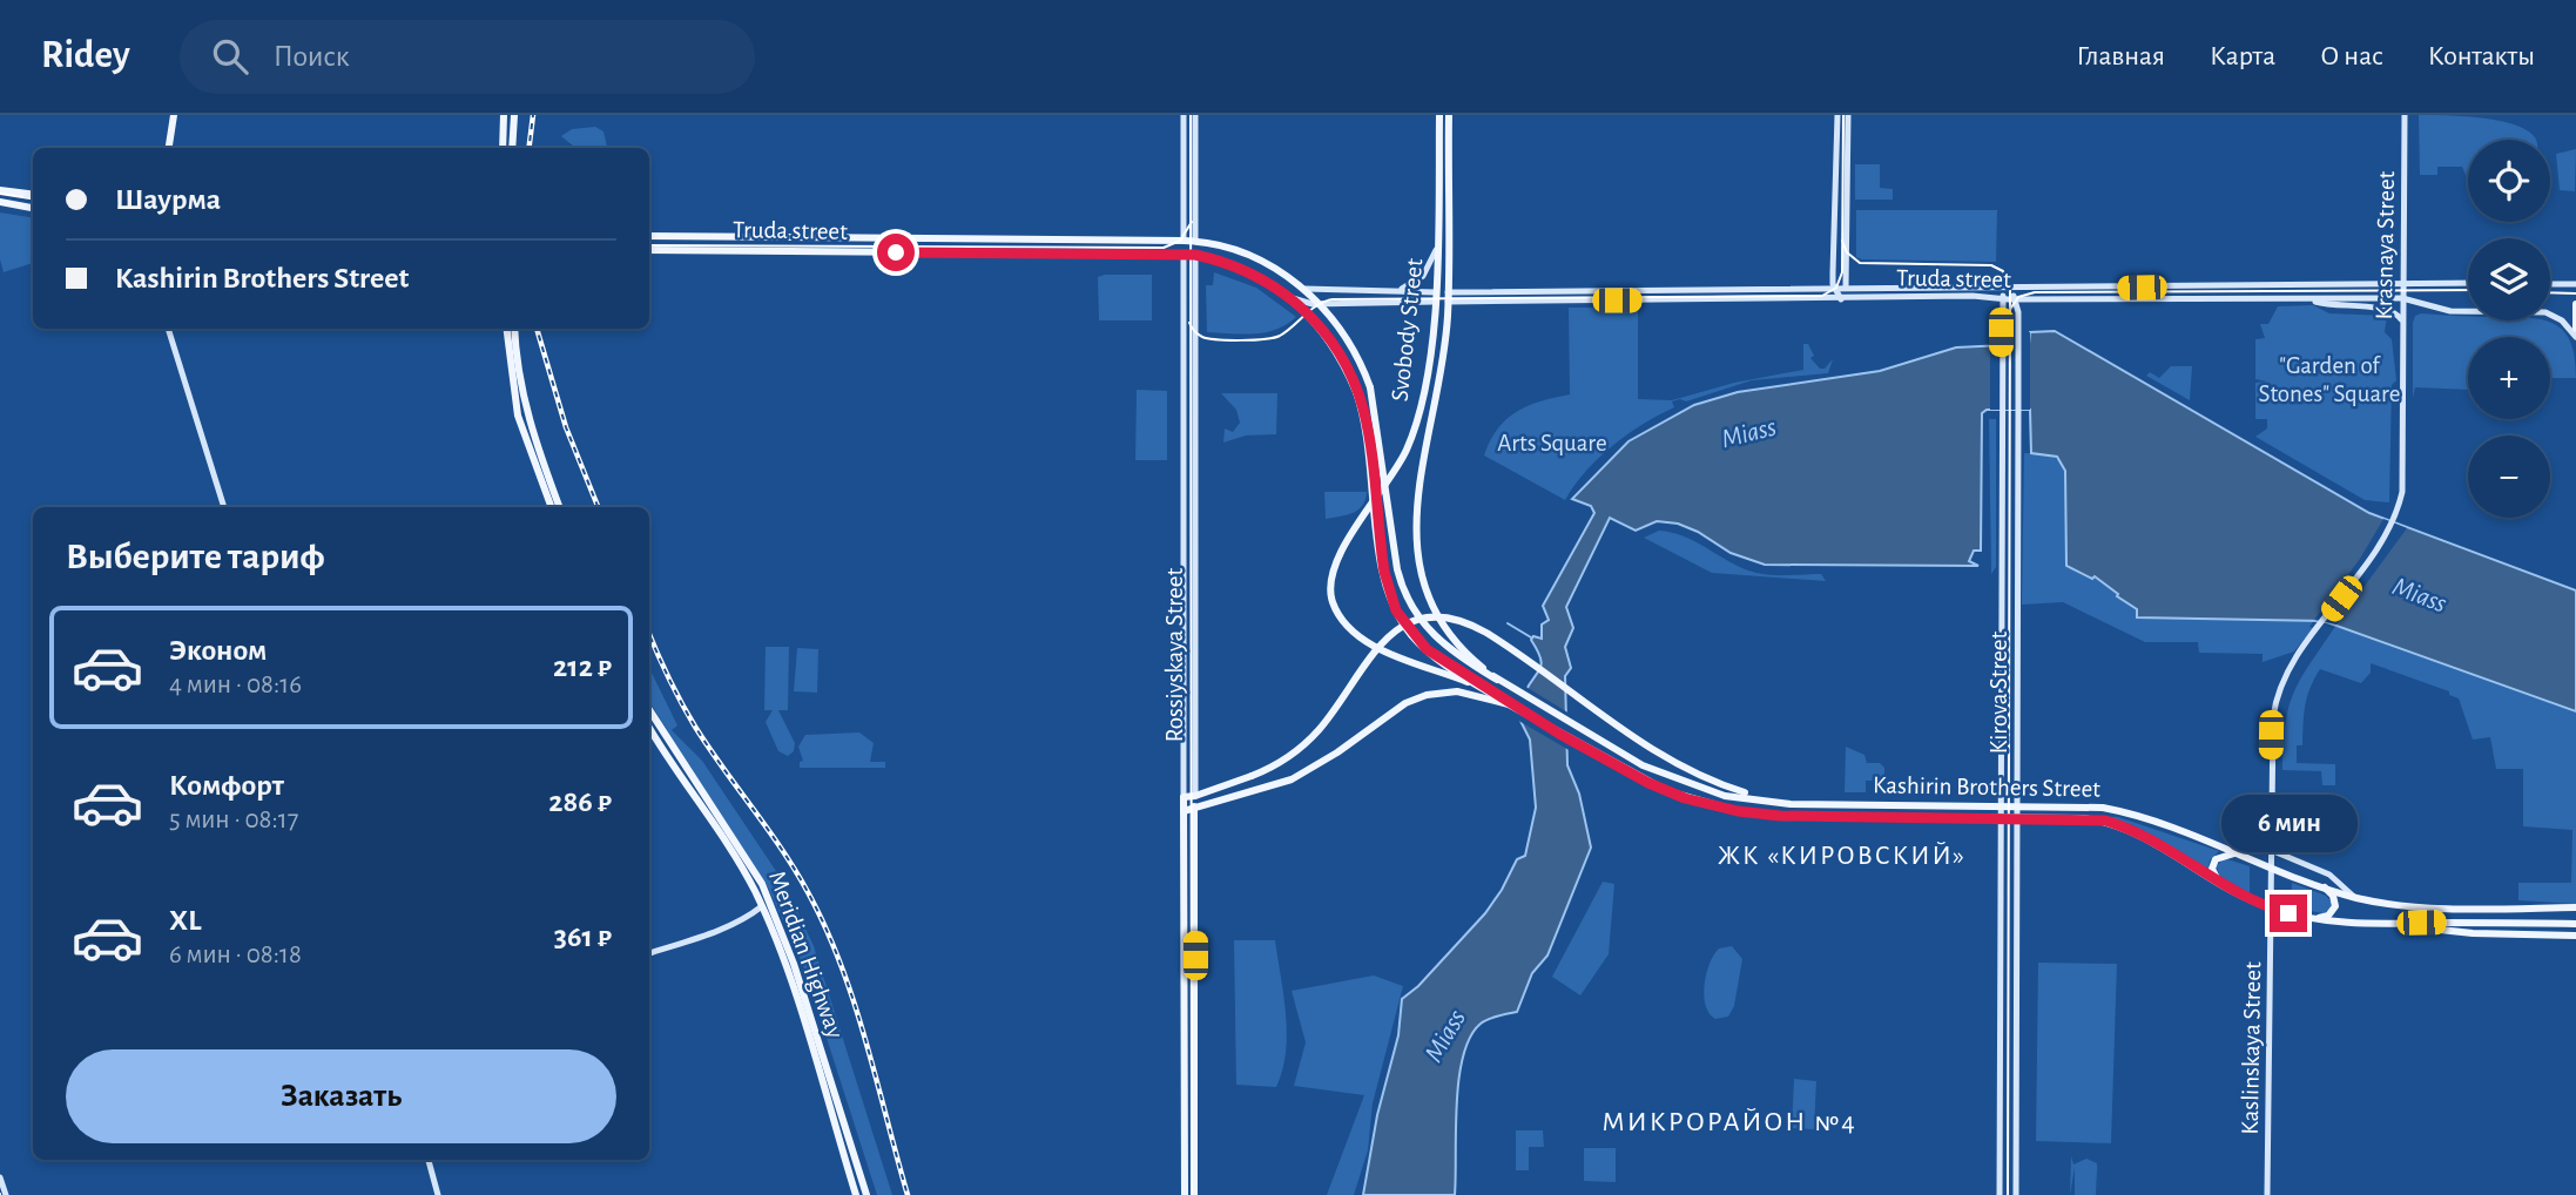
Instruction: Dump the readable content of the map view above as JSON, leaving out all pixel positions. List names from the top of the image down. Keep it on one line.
{"streets":{"main road":["Truda street","Krasnaya Street","Svobody Street","Rossiyskaya Street","Kirova Street","Kashirin Brothers Street","Meridian Highway","Kaslinskaya Street"]},"crossings":[["Truda street","Krasnaya Street"],["Truda street","Svobody Street"],["Truda street","Rossiyskaya Street"],["Truda street","Kirova Street"],["Krasnaya Street","Kaslinskaya Street"],["Kirova Street","Kashirin Brothers Street"],["Kashirin Brothers Street","Kaslinskaya Street"]],"districts":["ЖК «КИРОВСКИЙ»","МИКРОРАЙОН №4"],"water":["Miass"],"parks":["\"Garden of Stones\" Square","Arts Square"],"page":{"header":"Ridey","search":"Поиск","nav":["Главная","Карта","О нас","Контакты"],"map_buttons":["+","−"],"banner":["Шаурма","Kashirin Brothers Street"],"heading":"Выберите тариф","list":[{"name":"Эконом","note":"4 мин · 08:16","value":"212 ₽"},{"name":"Комфорт","note":"5 мин · 08:17","value":"286 ₽"},{"name":"XL","note":"6 мин · 08:18","value":"361 ₽"}],"bubble":"6 мин","buttons":"Заказать"}}
